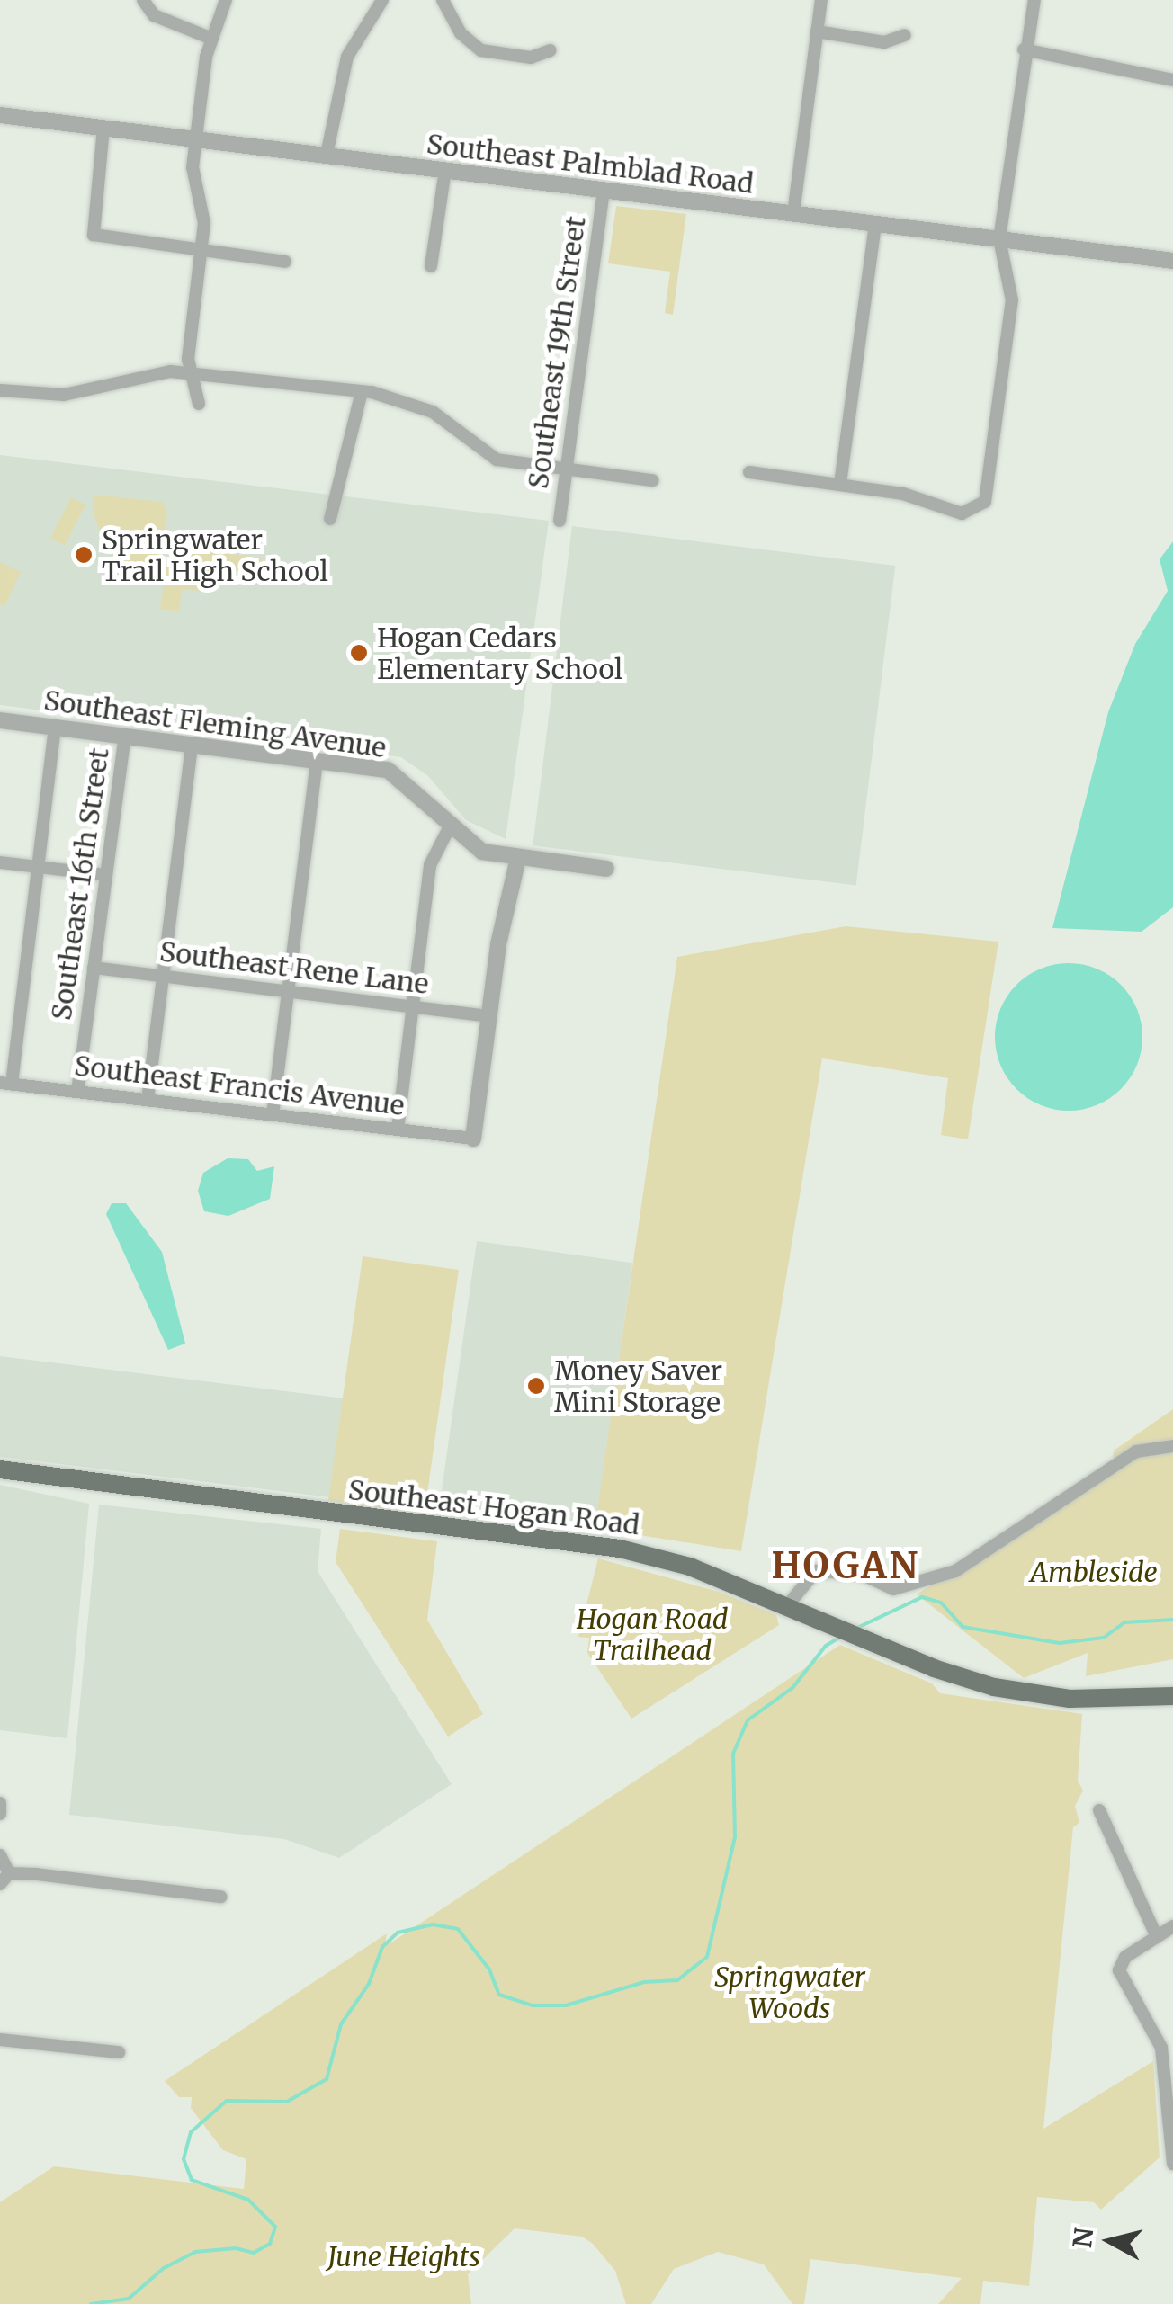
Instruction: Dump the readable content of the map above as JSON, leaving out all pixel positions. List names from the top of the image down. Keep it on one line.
{"streets":{"main road":["Southeast Hogan Road"],"street":["Southeast Palmblad Road","Southeast 19th Street","Southeast Fleming Avenue","Southeast 16th Street","Southeast Rene Lane","Southeast Francis Avenue"]},"crossings":[["Southeast Palmblad Road","Southeast 19th Street"],["Southeast Fleming Avenue","Southeast 16th Street"],["Southeast 16th Street","Southeast Rene Lane"],["Southeast 16th Street","Southeast Francis Avenue"]],"districts":["HOGAN"],"parks":["Ambleside","Hogan Road Trailhead","Springwater Woods","June Heights"],"places":["Springwater Trail High School","Hogan Cedars Elementary School","Money Saver Mini Storage"],"north":"left"}
